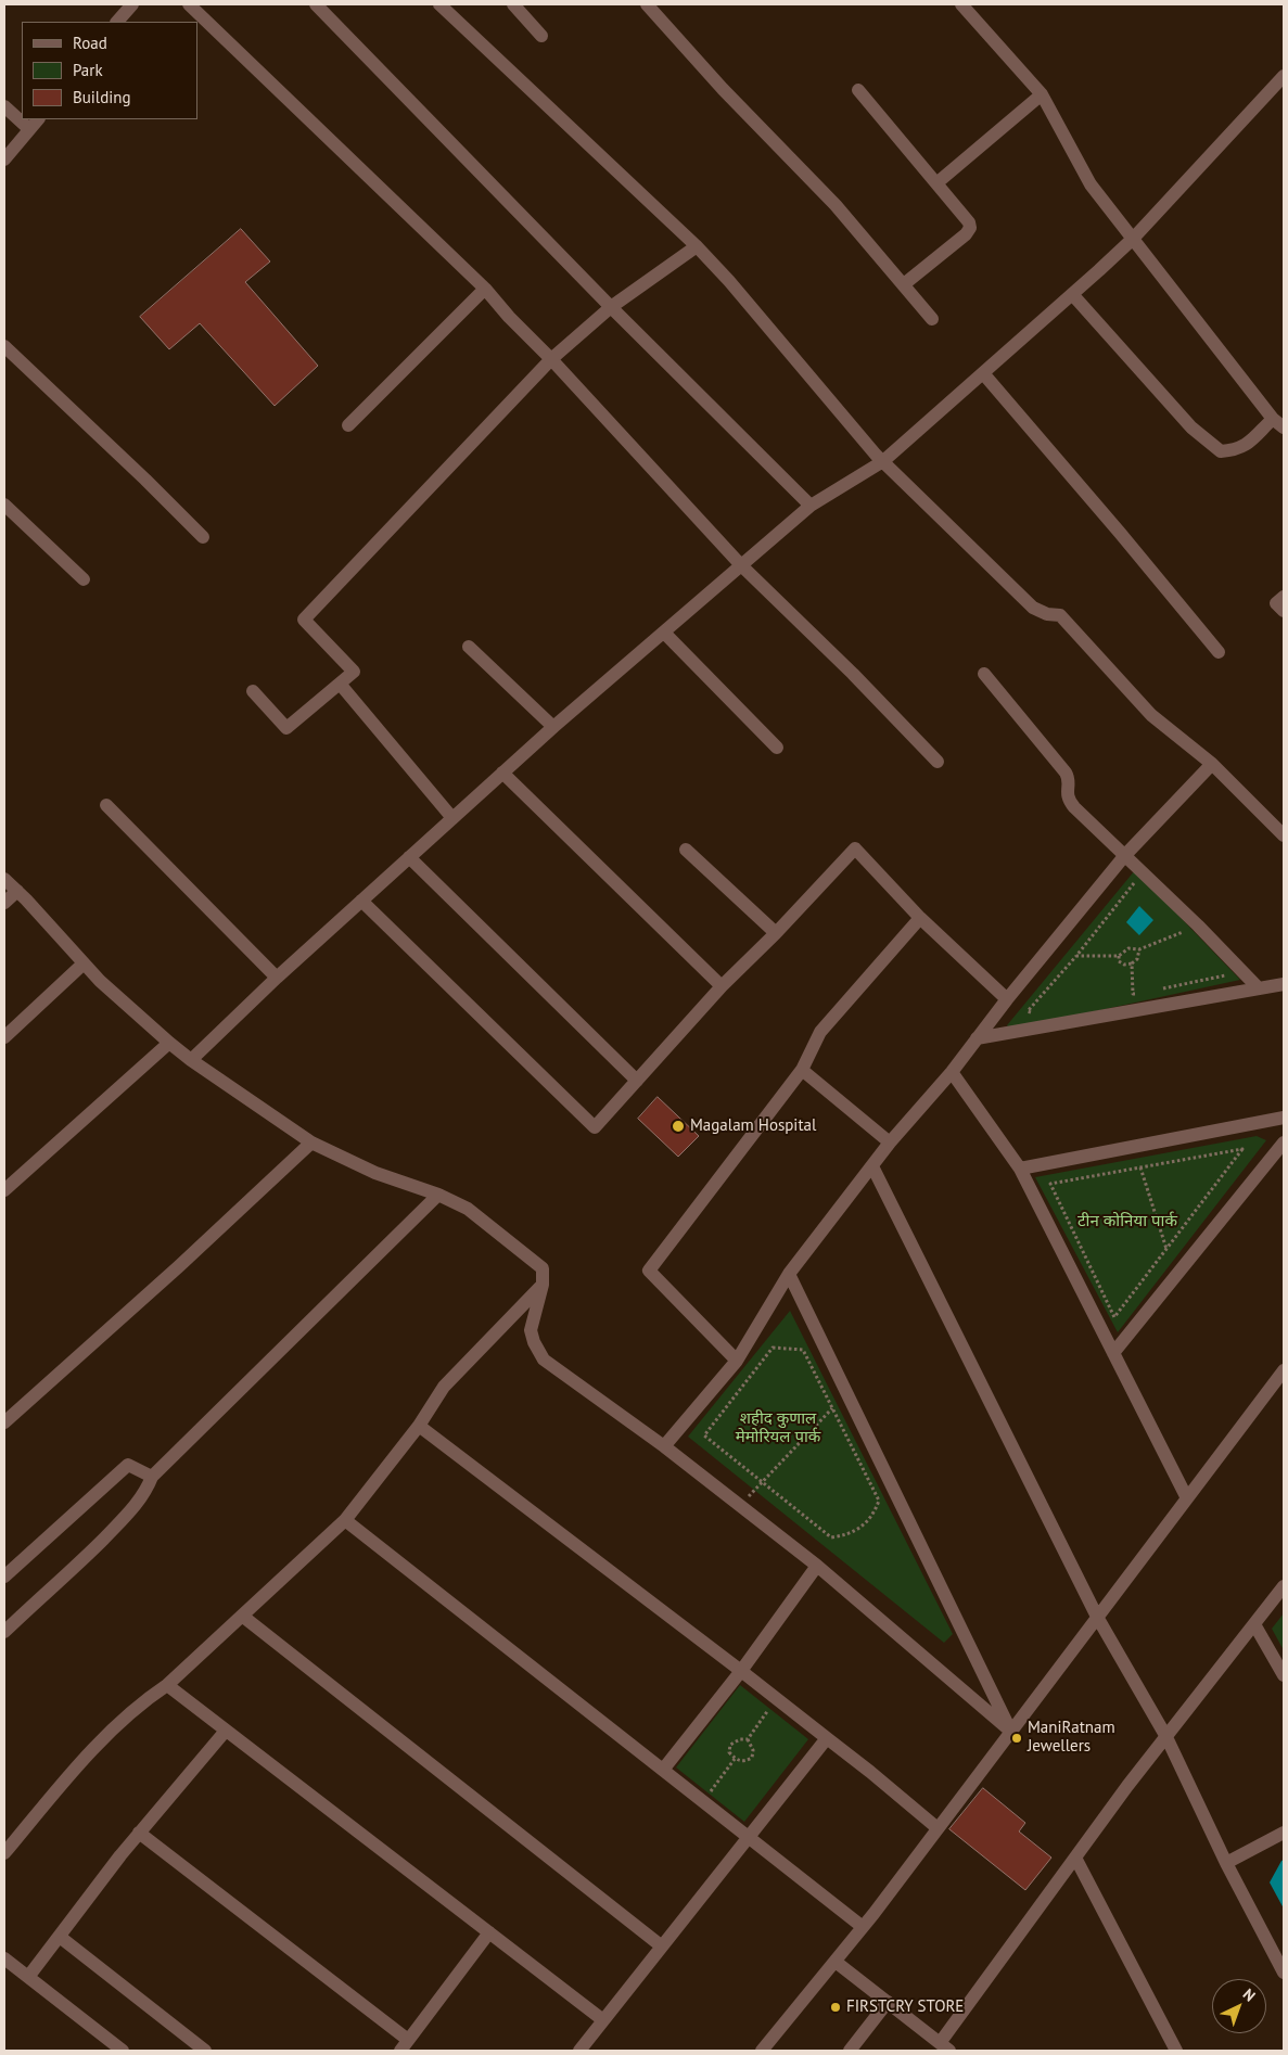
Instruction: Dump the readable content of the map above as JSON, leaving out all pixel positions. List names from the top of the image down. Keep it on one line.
{"parks":["टीन कोनिया पार्क","शहीद कुणाल मेमोरियल पार्क"],"places":["Magalam Hospital","ManiRatnam Jewellers","FIRSTCRY STORE"],"legend":["Road","Park","Building"],"north":"top right"}
